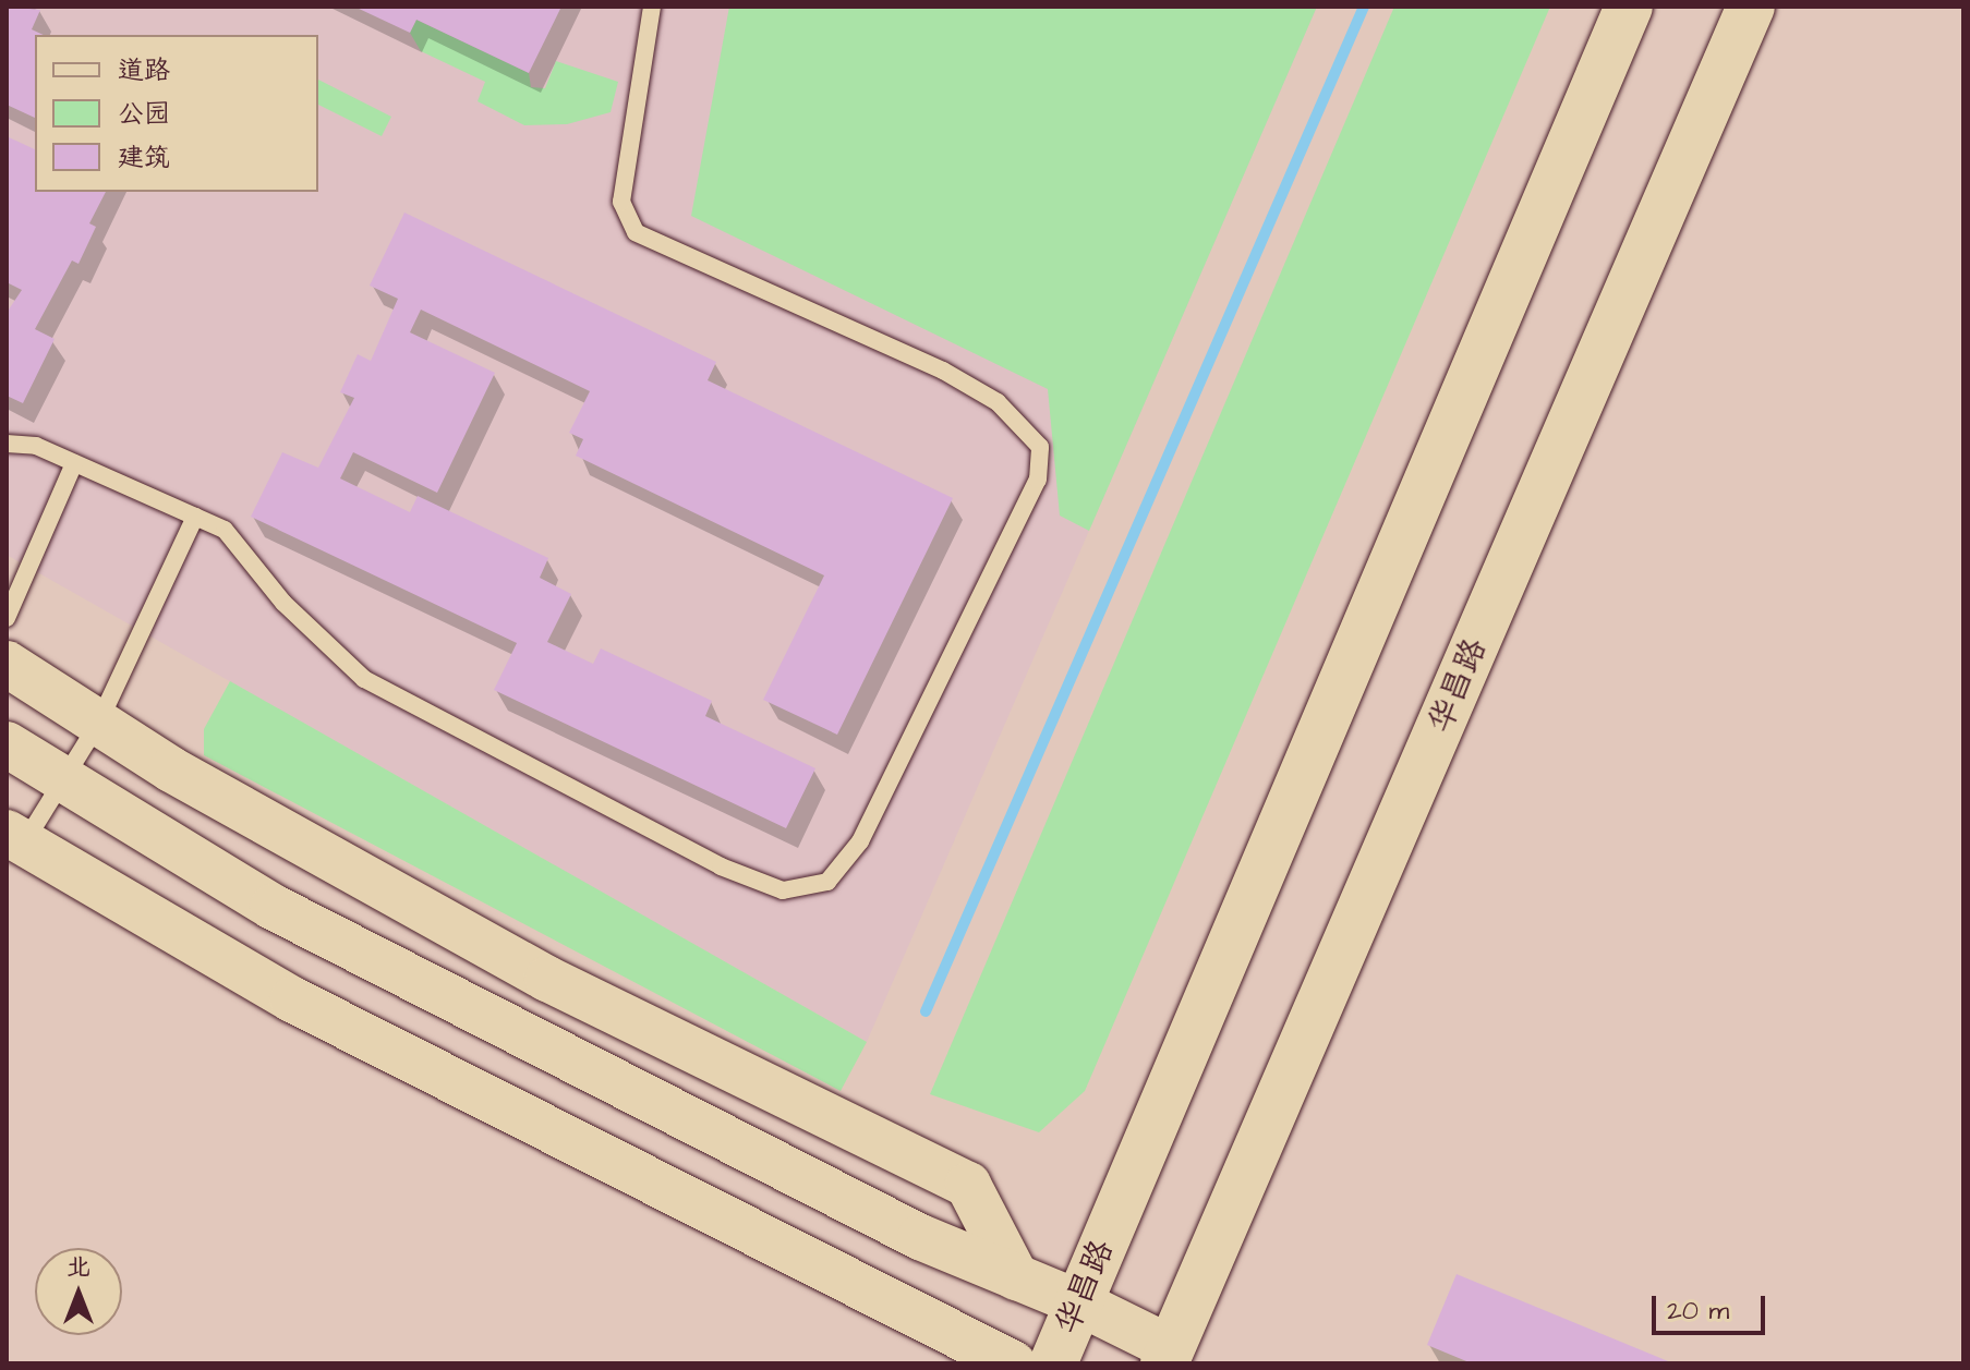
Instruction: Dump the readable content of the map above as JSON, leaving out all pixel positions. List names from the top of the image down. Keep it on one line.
{"streets":{"main road":["华昌路"]},"legend":["道路","公园","建筑"],"scale_bar":"20 m","north":"top"}
